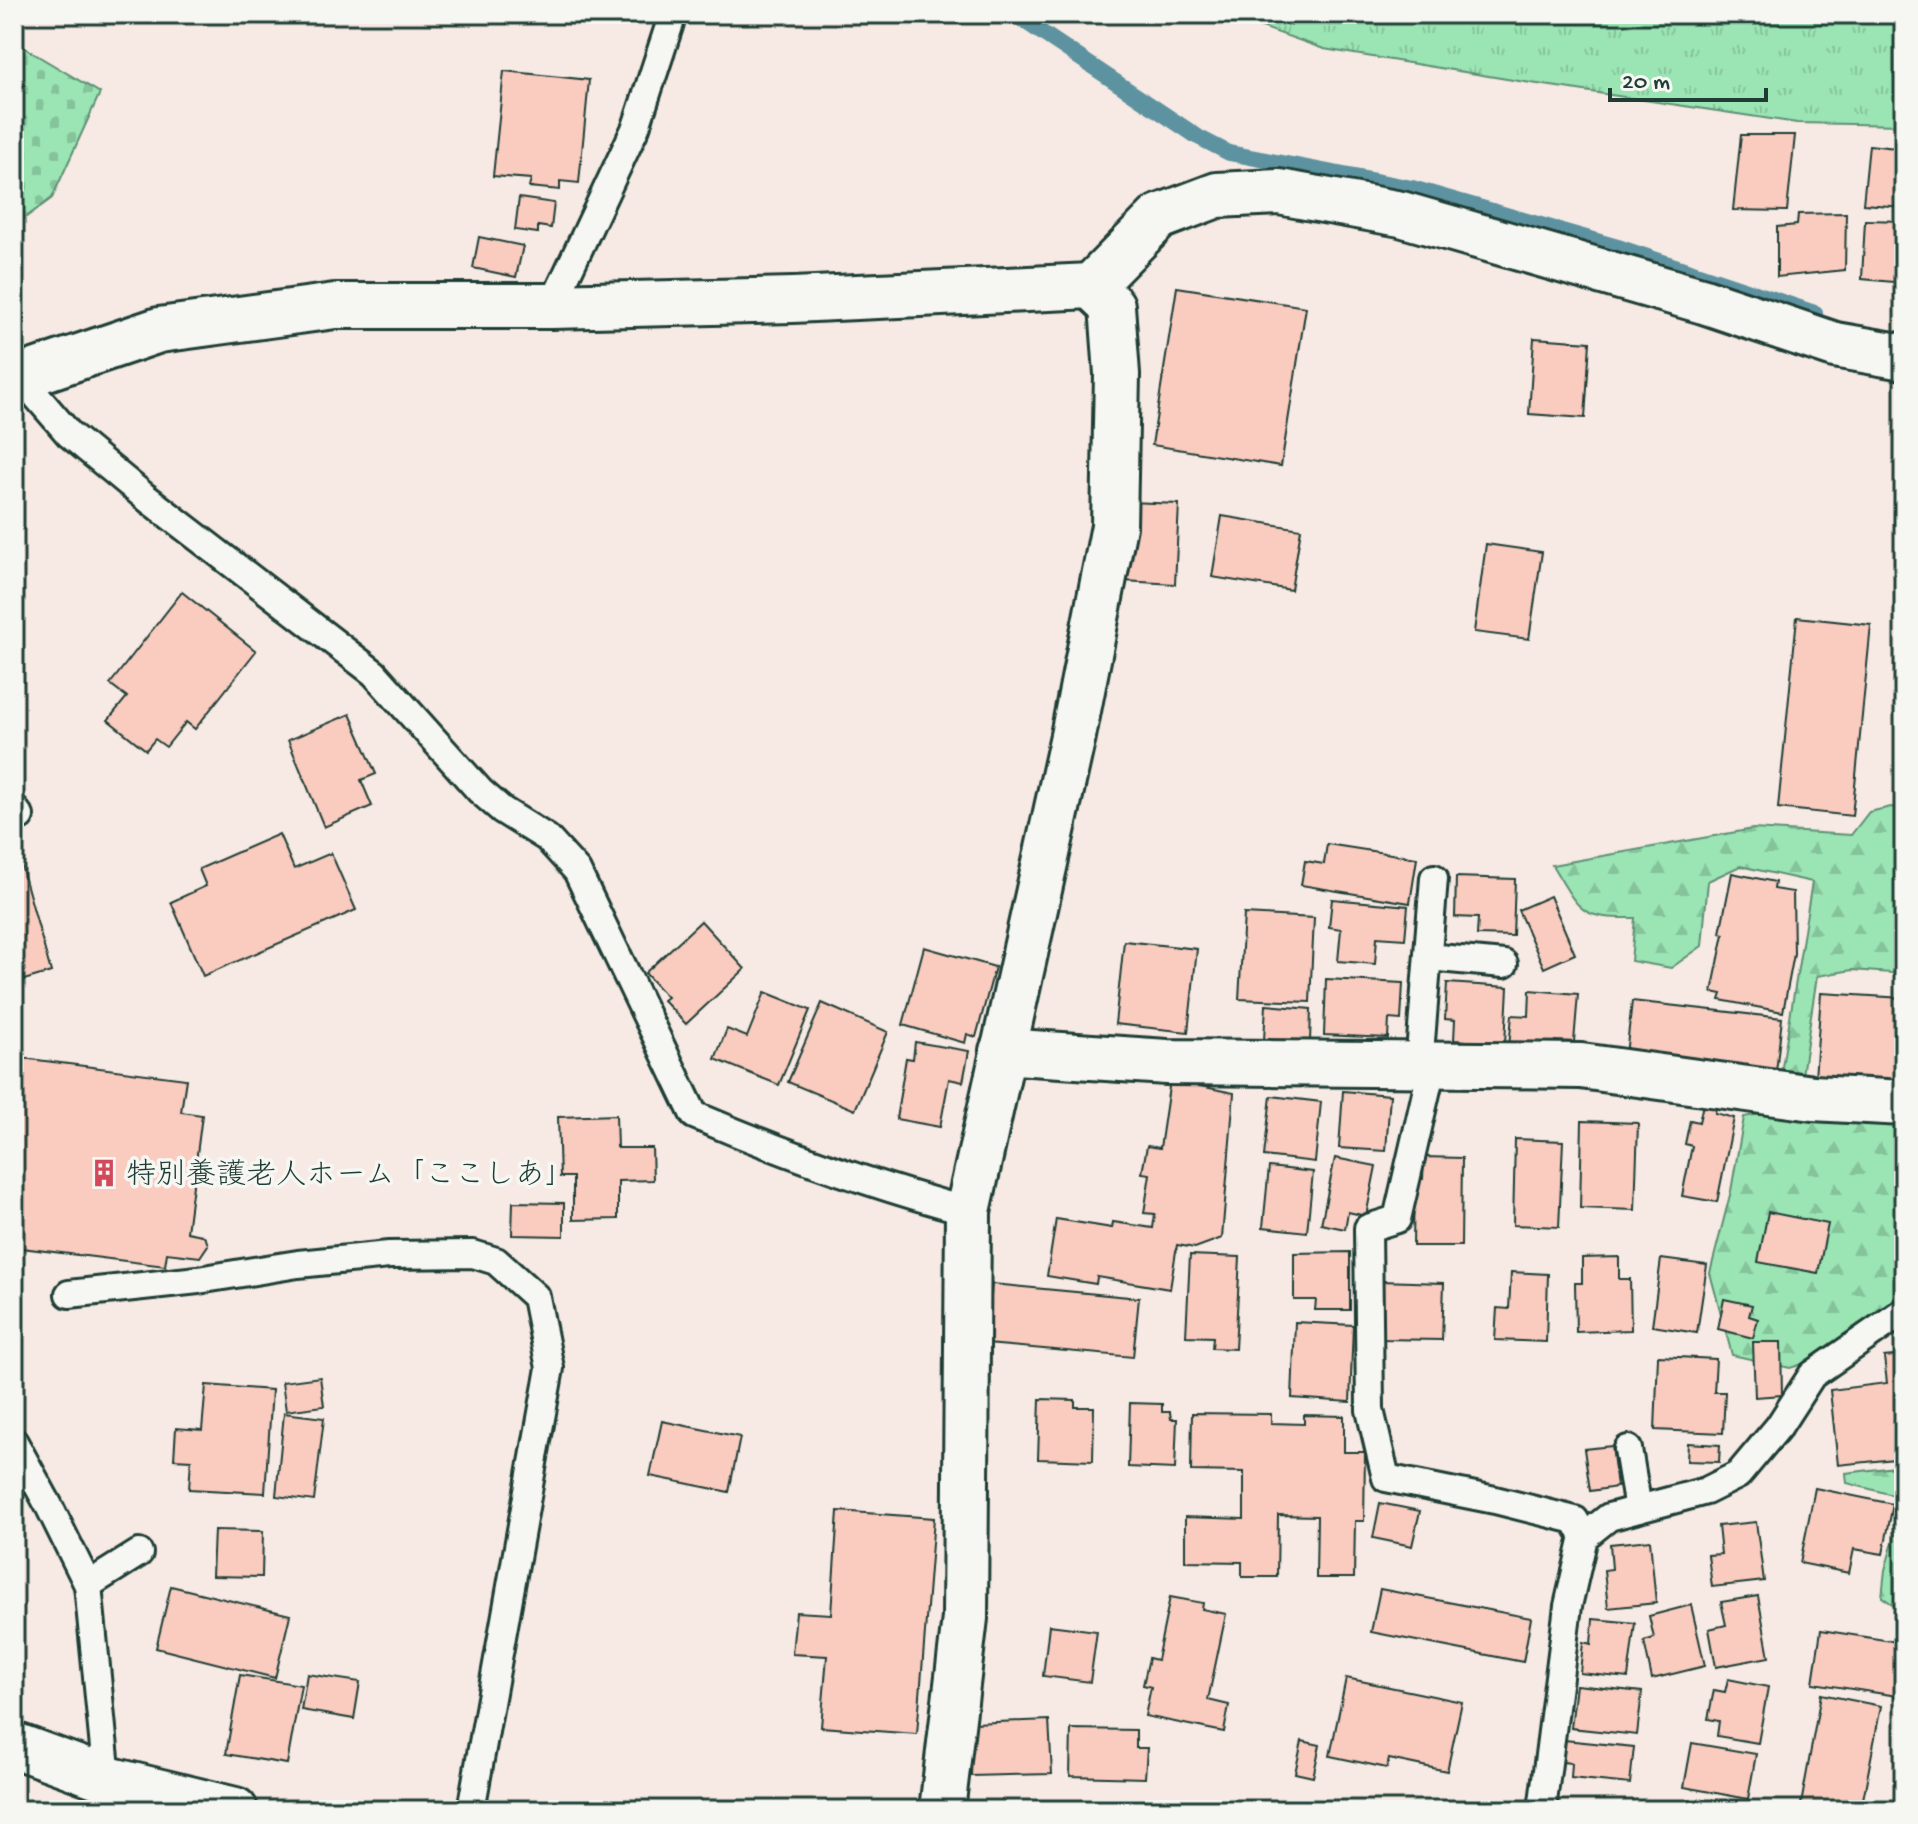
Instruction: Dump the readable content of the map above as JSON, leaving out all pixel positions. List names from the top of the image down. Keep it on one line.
{"places":{"building":["特別養護老人ホーム「ここしあ」"]},"scale_bar":"20 m"}
